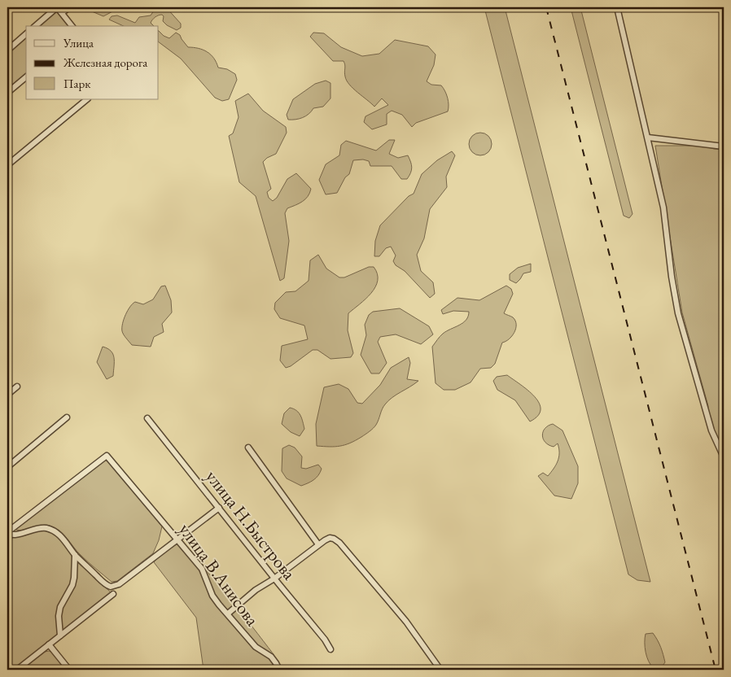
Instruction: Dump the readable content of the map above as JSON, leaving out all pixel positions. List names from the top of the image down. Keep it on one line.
{"streets":{"street":["улица Н.Быстрова","улица В.Анисова"]},"legend":["Улица","Железная дорога","Парк"]}
